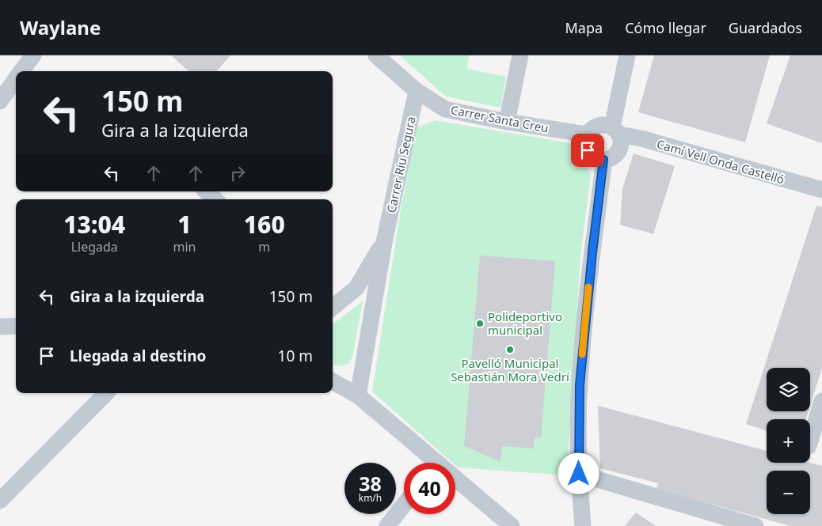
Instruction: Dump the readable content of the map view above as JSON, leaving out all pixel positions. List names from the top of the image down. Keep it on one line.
{"streets":{"street":["Carrer Santa Creu","Camí Vell Onda Castelló","Carrer Riu Segura"]},"crossings":[["Carrer Santa Creu","Camí Vell Onda Castelló"],["Carrer Santa Creu","Carrer Riu Segura"]],"places":["Polideportivo municipal","Pavelló Municipal Sebastián Mora Vedrí"],"page":{"header":"Waylane","nav":["Mapa","Cómo llegar","Guardados"],"turn":["150 m","Gira a la izquierda"],"eta":["13:04","Llegada","1","min","160","m"],"list":[{"name":"Gira a la izquierda","value":"150 m"},{"name":"Llegada al destino","value":"10 m"}],"map_buttons":["+","−"],"speed":"38 km/h","limit":"40"}}
